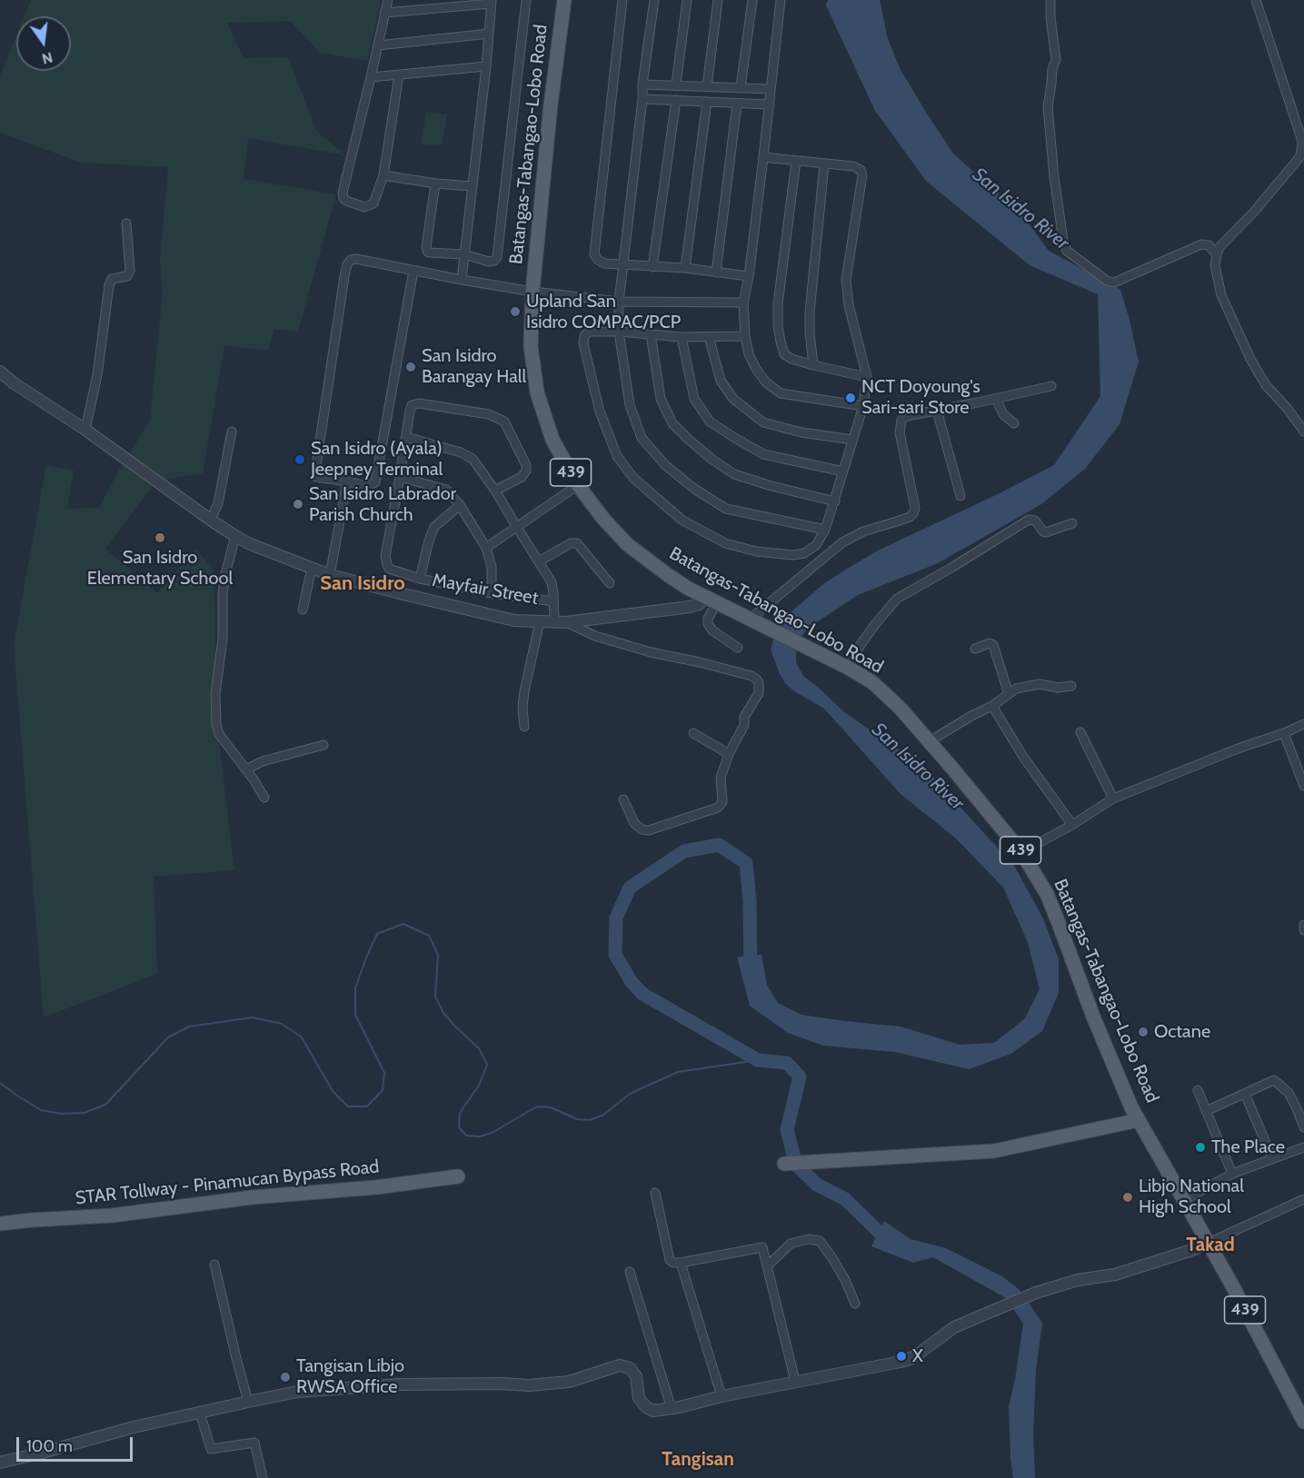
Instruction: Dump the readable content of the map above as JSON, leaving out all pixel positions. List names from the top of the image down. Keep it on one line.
{"streets":{"main road":["Batangas-Tabangao-Lobo Road","439","STAR Tollway - Pinamucan Bypass Road"],"street":["Mayfair Street"]},"crossings":[["Batangas-Tabangao-Lobo Road","439"]],"districts":["San Isidro","Takad","Tangisan"],"water":["San Isidro River"],"places":["Upland San Isidro COMPAC/PCP","San Isidro Barangay Hall","NCT Doyoung's Sari-sari Store","San Isidro (Ayala) Jeepney Terminal","San Isidro Labrador Parish Church","San Isidro Elementary School","Octane","The Place","Libjo National High School","X","Tangisan Libjo RWSA Office"],"scale_bar":"100 m","north":"bottom"}
